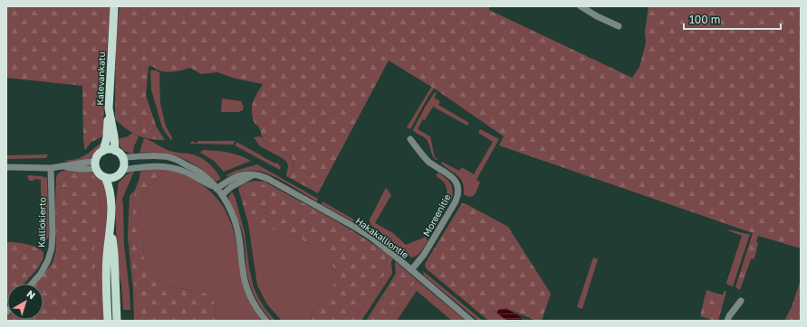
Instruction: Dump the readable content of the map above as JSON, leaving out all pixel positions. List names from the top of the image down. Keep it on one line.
{"streets":{"main road":["Kalevankatu"],"street":["Moreenitie","Kalliokierto","Hakakalliontie"]},"crossings":[["Moreenitie","Hakakalliontie"]],"scale_bar":"100 m","north":"top right"}
